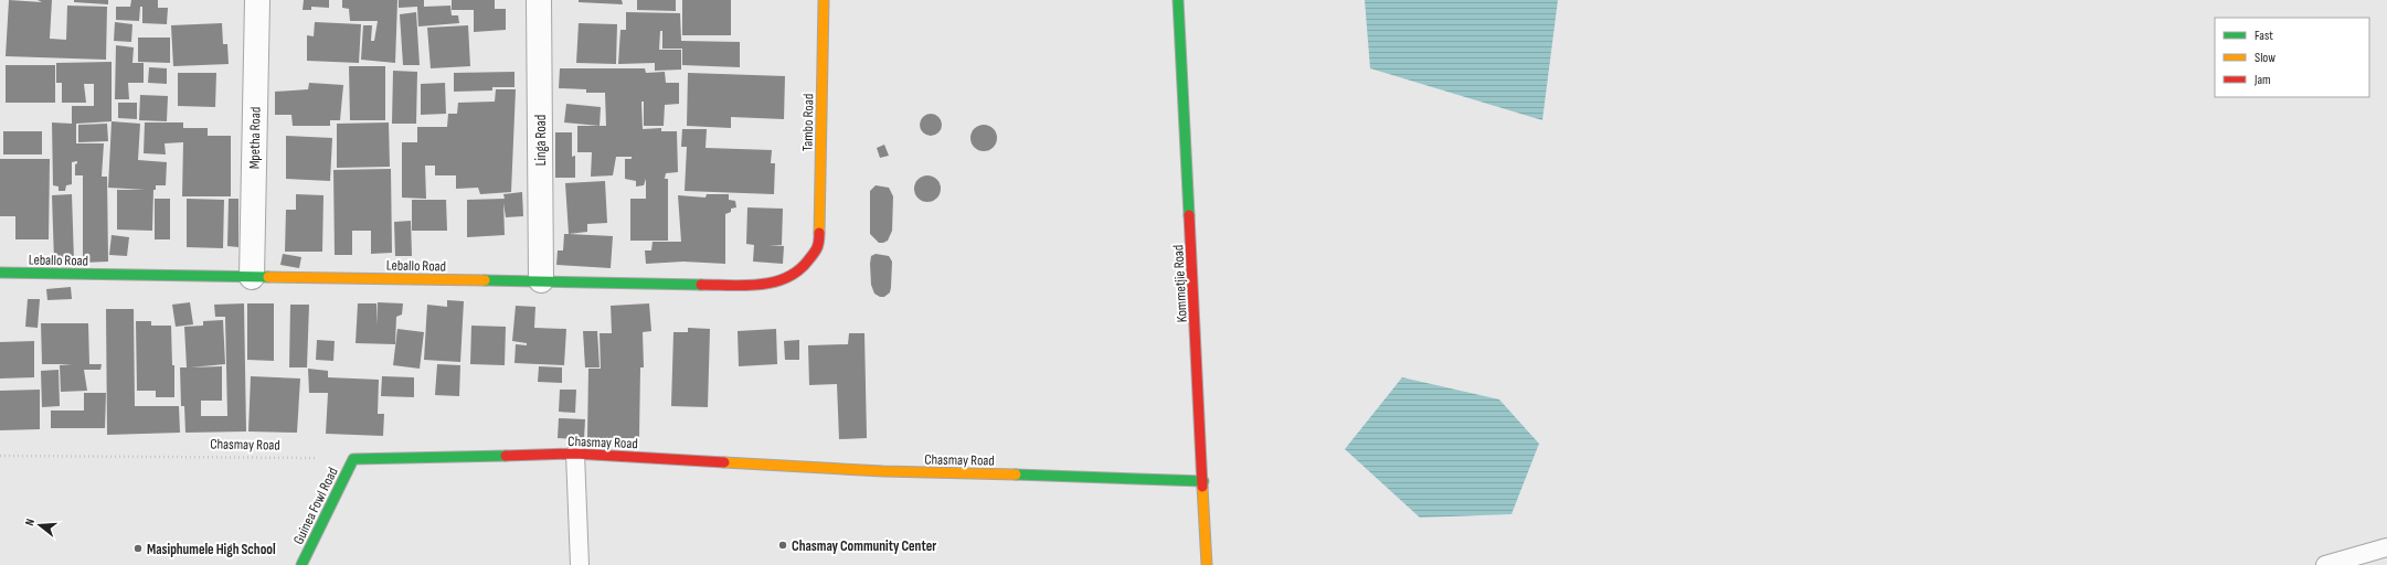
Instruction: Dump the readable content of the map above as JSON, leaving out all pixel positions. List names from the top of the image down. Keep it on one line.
{"streets":{"street":["Tambo Road","Mpetha Road","Linga Road","Leballo Road","Kommetjie Road","Chasmay Road","Guinea Fowl Road"]},"crossings":[["Tambo Road","Leballo Road"],["Mpetha Road","Leballo Road"],["Linga Road","Leballo Road"],["Kommetjie Road","Chasmay Road"],["Chasmay Road","Guinea Fowl Road"]],"places":["Chasmay Community Center","Masiphumele High School"],"legend":["Fast","Slow","Jam"],"north":"left"}
